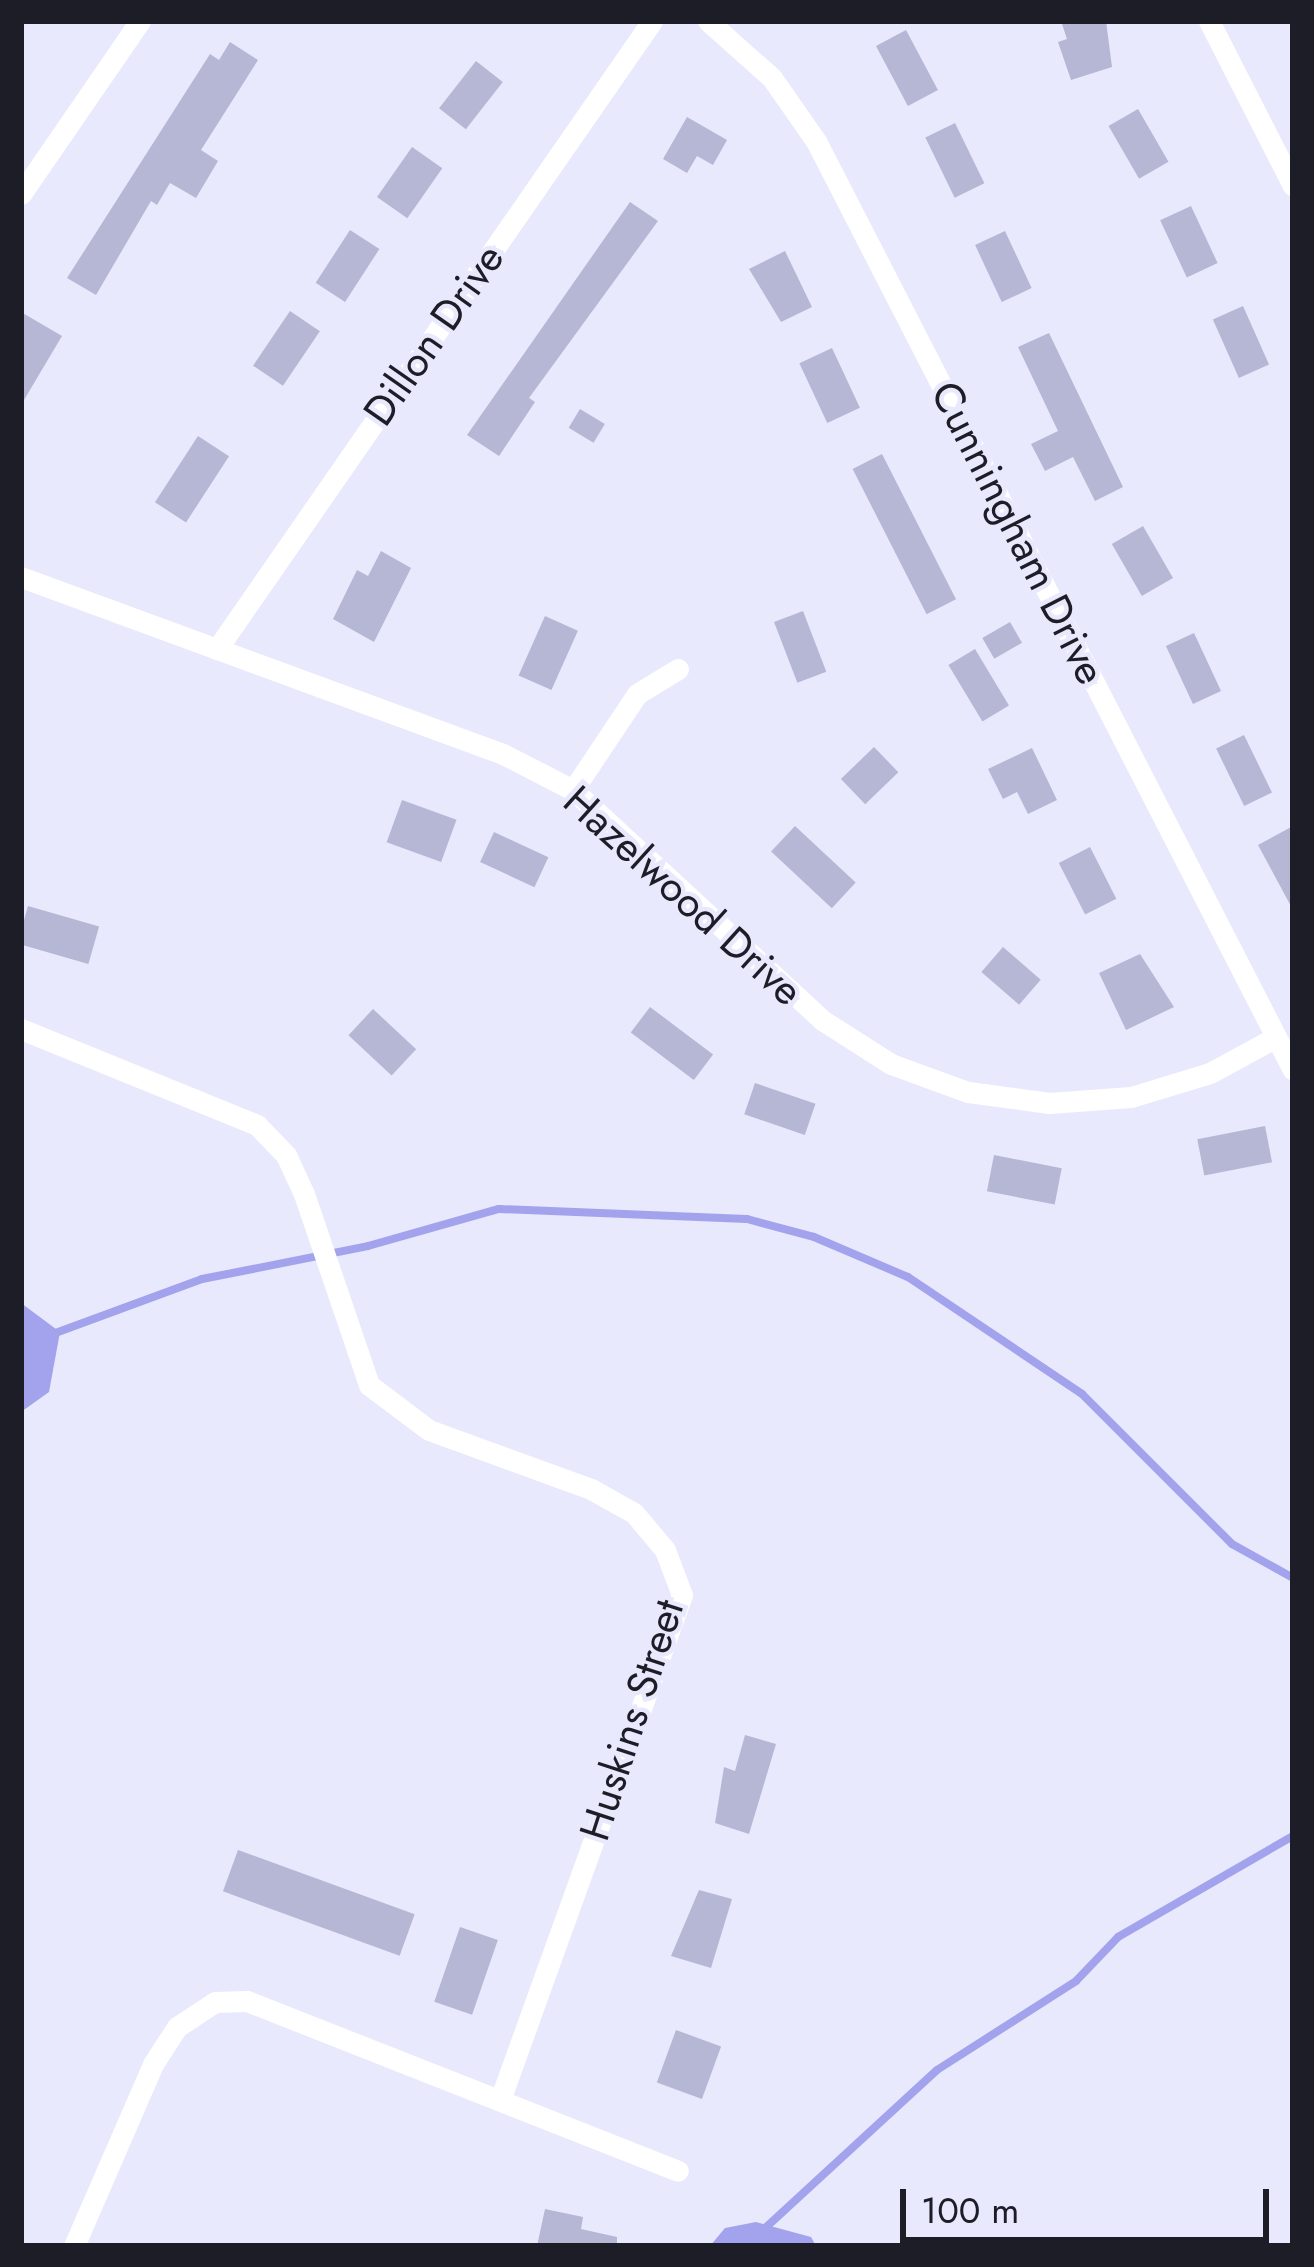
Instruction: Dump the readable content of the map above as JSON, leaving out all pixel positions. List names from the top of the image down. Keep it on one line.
{"streets":{"street":["Dillon Drive","Cunningham Drive","Hazelwood Drive","Huskins Street"]},"crossings":[["Dillon Drive","Hazelwood Drive"],["Cunningham Drive","Hazelwood Drive"]],"scale_bar":"100 m"}
